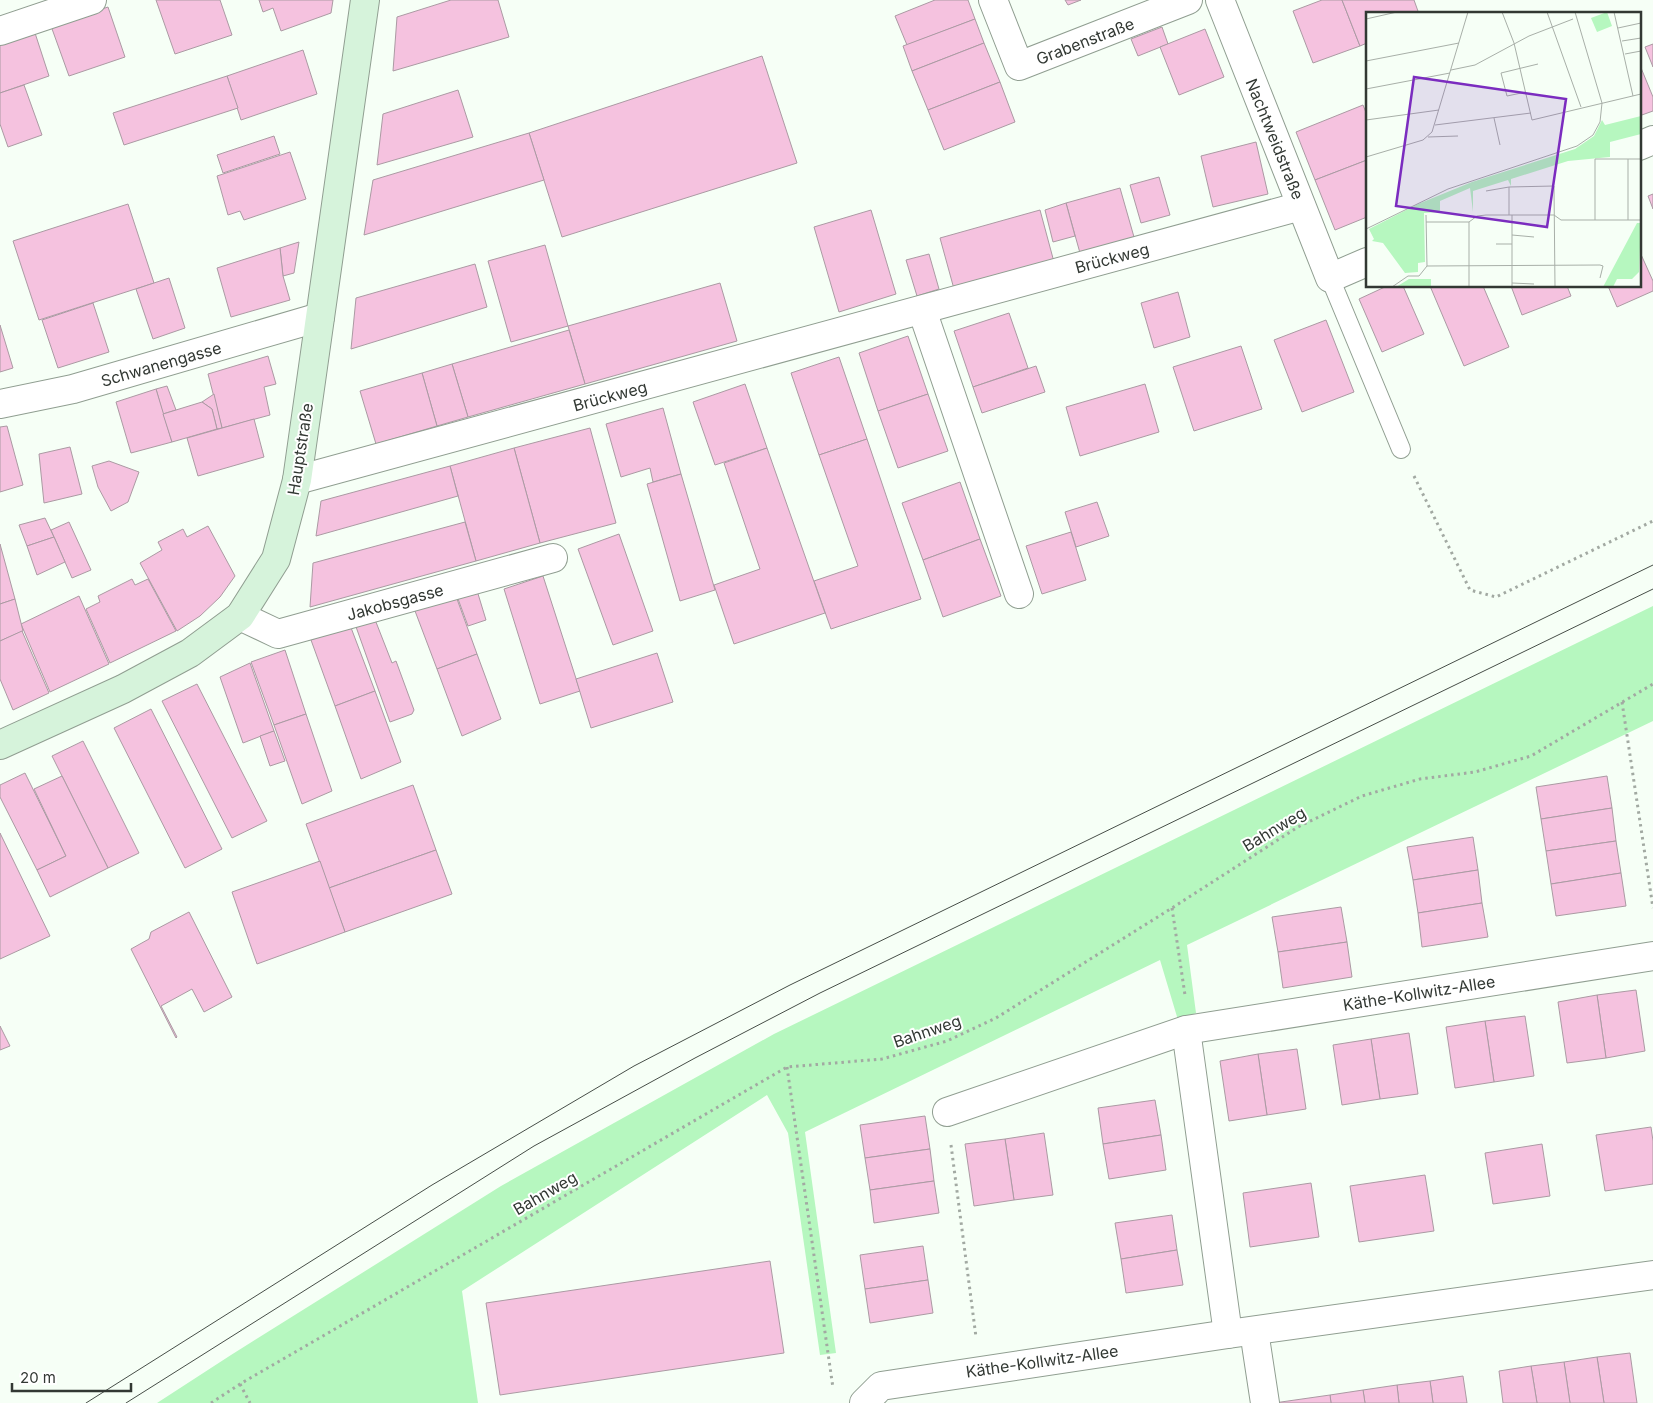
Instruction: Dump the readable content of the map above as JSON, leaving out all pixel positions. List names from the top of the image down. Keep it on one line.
{"streets":{"main road":["Hauptstraße"],"street":["Grabenstraße","Nachtweidstraße","Brückweg","Schwanengasse","Jakobsgasse","Käthe-Kollwitz-Allee"],"path":["Bahnweg"]},"crossings":[["Nachtweidstraße","Brückweg"],["Brückweg","Hauptstraße"],["Schwanengasse","Hauptstraße"],["Hauptstraße","Jakobsgasse"]],"scale_bar":"20 m"}
